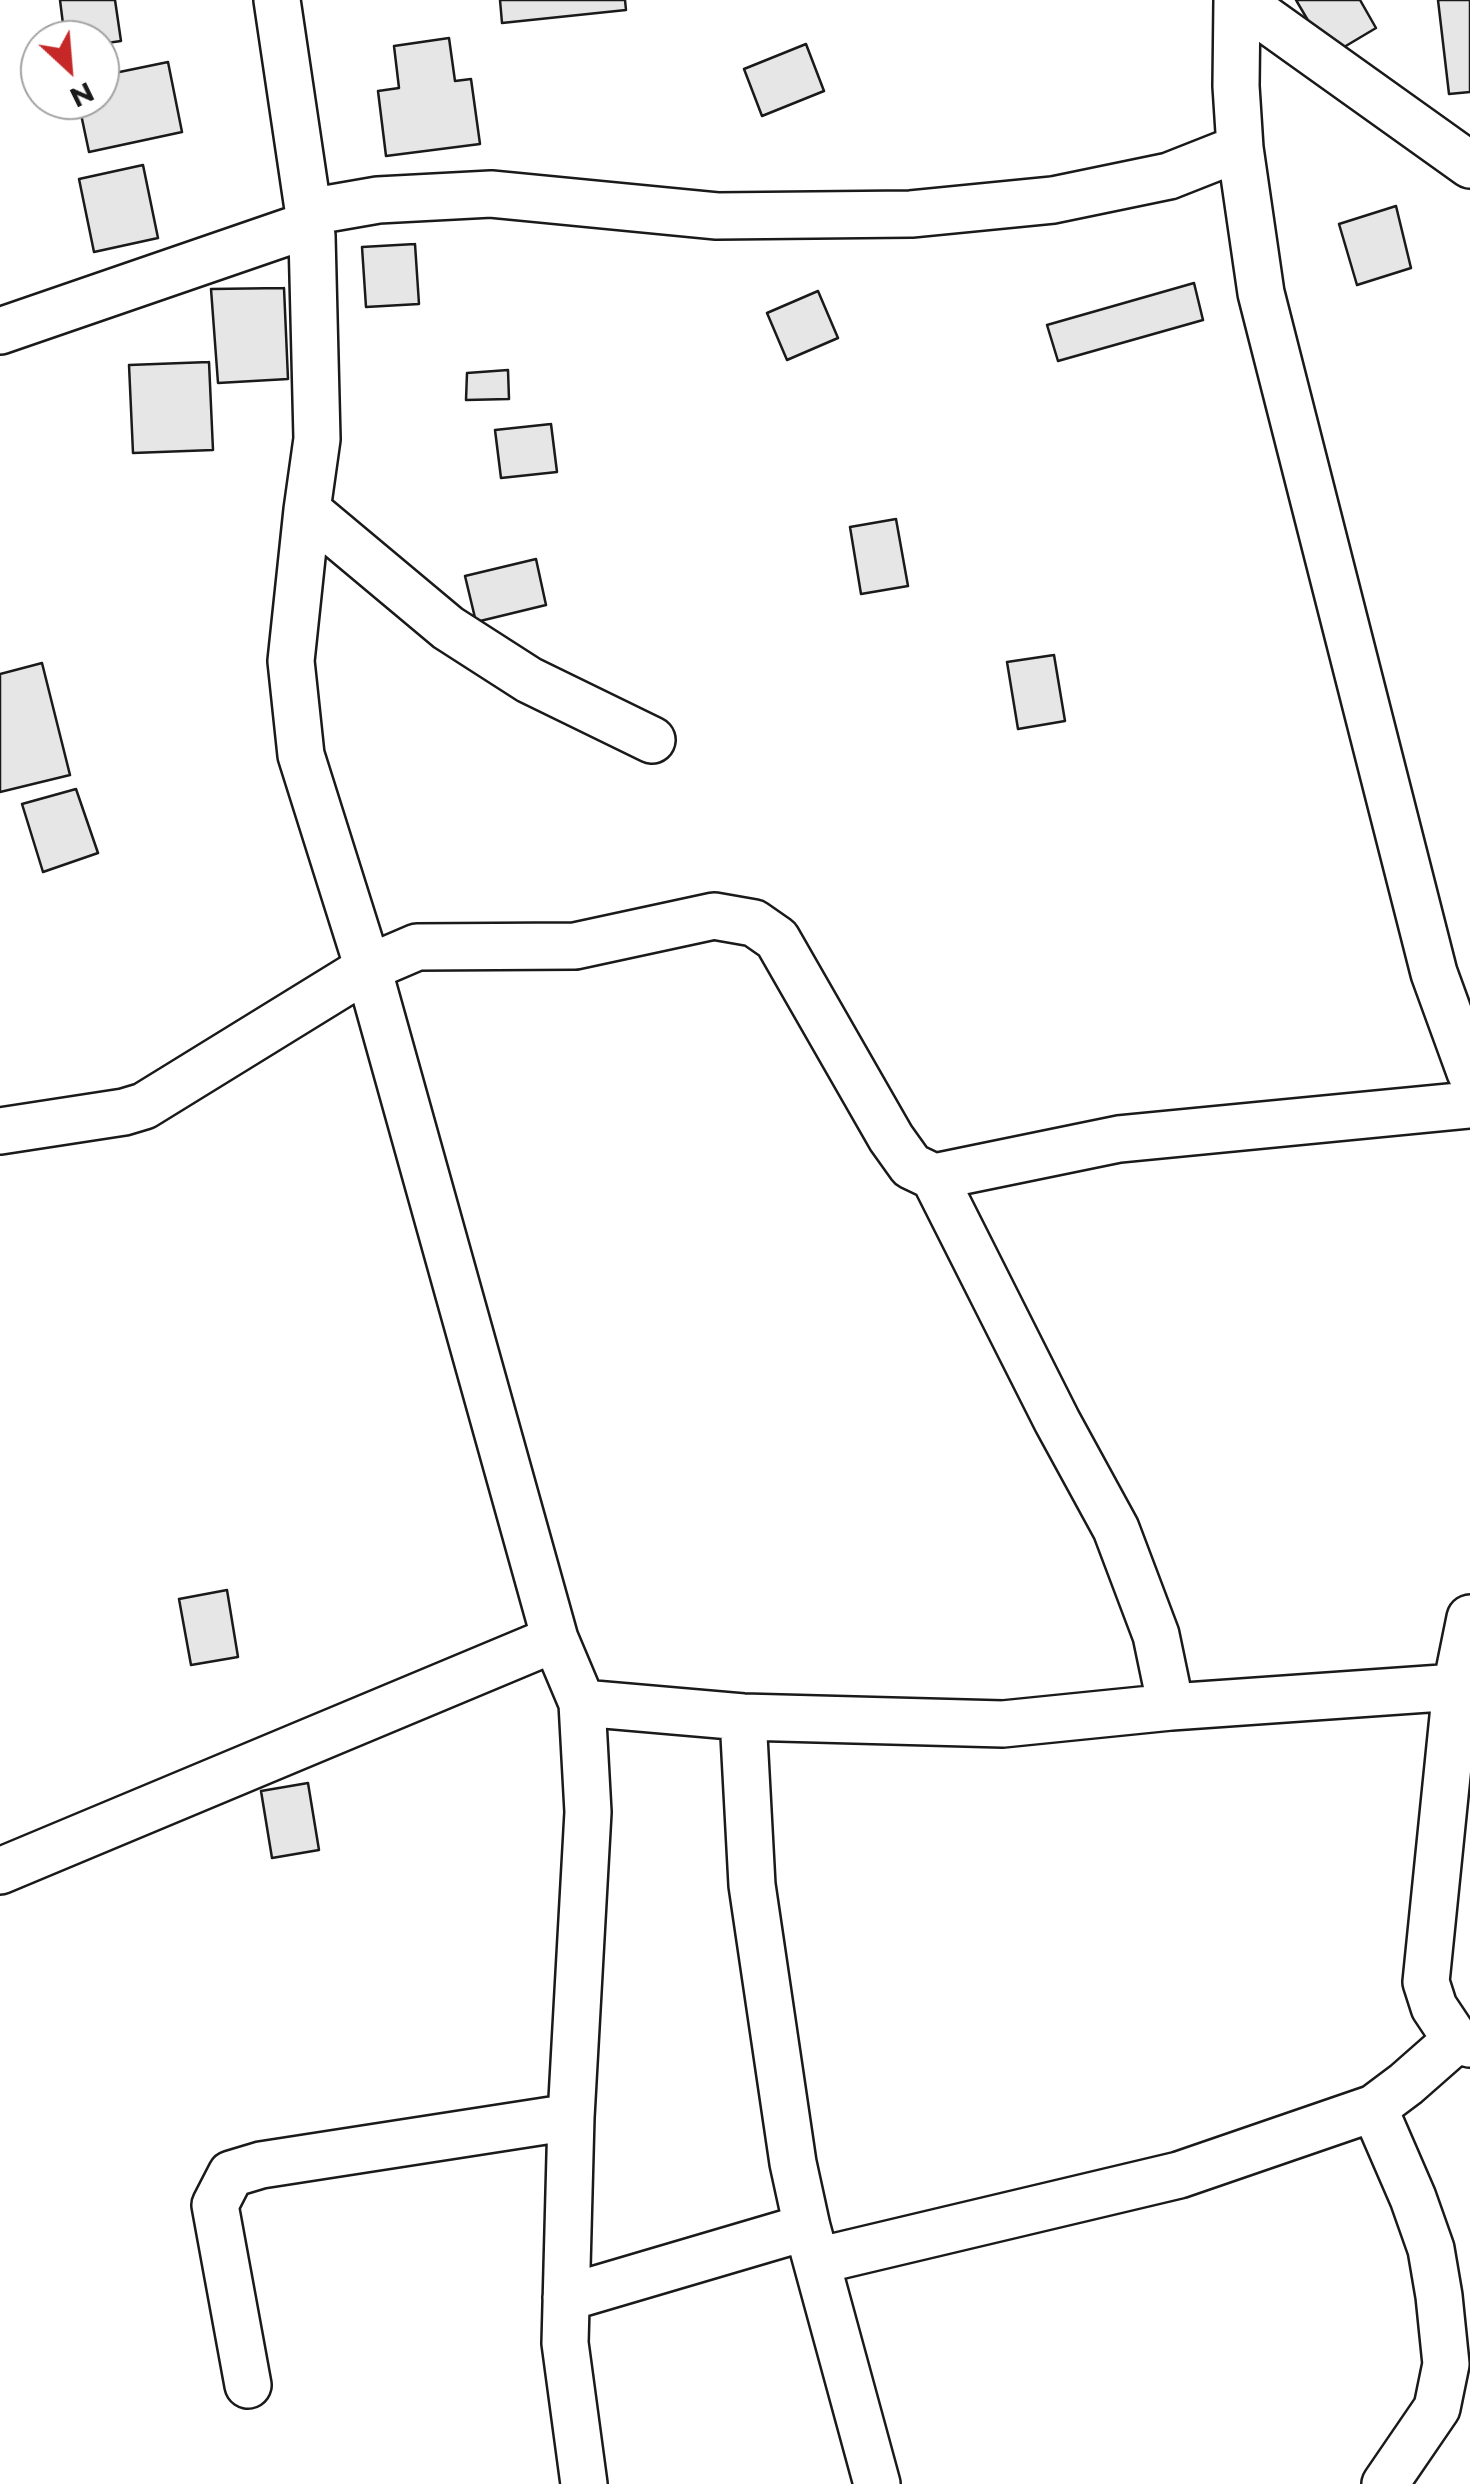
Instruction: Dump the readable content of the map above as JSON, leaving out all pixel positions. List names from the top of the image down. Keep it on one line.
{"north":"bottom right"}
